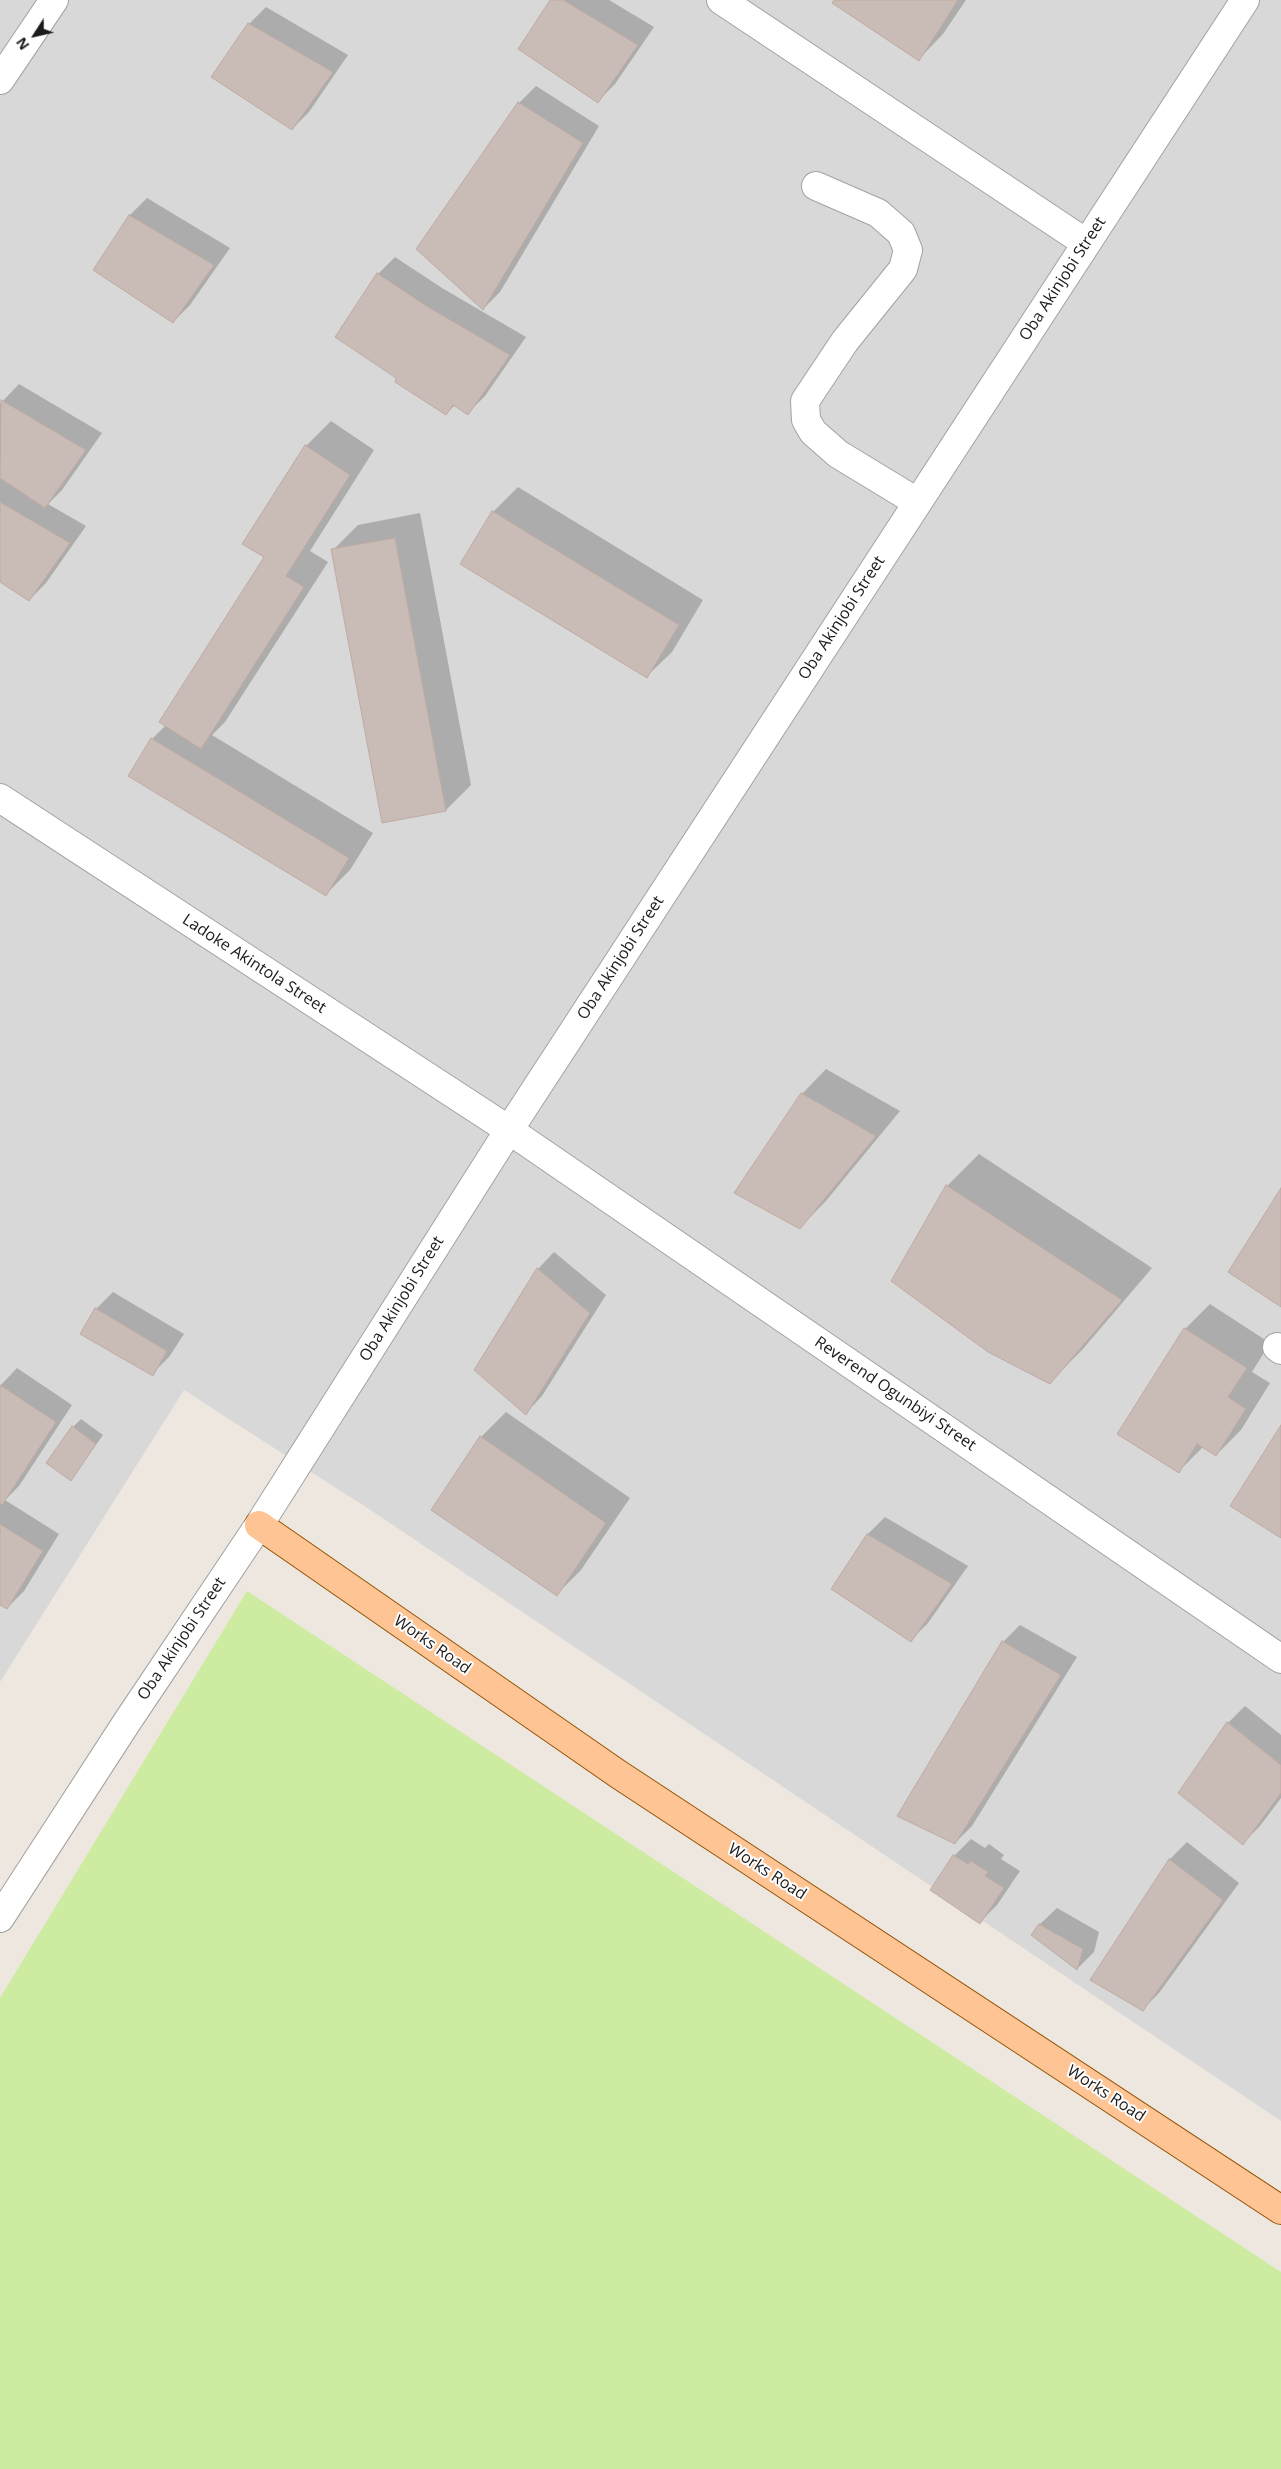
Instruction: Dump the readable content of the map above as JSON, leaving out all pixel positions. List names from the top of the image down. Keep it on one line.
{"streets":{"main road":["Works Road"],"street":["Oba Akinjobi Street","Ladoke Akintola Street","Reverend Ogunbiyi Street"]},"crossings":[["Oba Akinjobi Street","Ladoke Akintola Street"],["Oba Akinjobi Street","Reverend Ogunbiyi Street"],["Oba Akinjobi Street","Works Road"],["Ladoke Akintola Street","Reverend Ogunbiyi Street"]],"north":"bottom left"}
